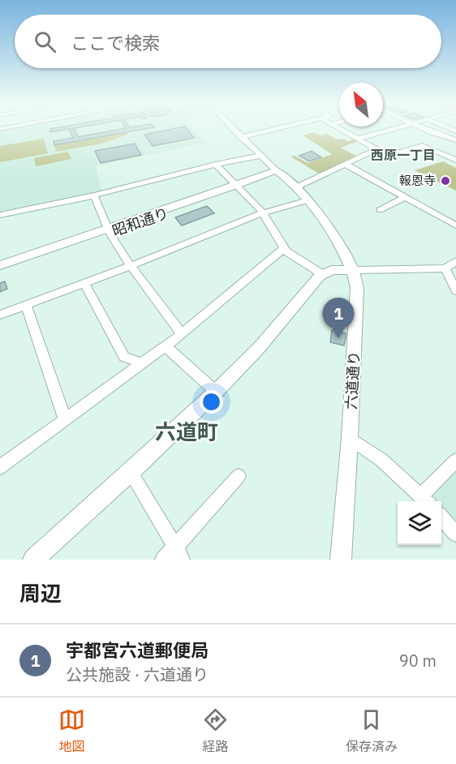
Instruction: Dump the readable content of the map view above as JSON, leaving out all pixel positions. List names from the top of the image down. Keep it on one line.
{"streets":{"street":["昭和通り","六道通り"]},"crossings":[["昭和通り","六道通り"]],"districts":["西原一丁目","六道町"],"places":["報恩寺"],"north":"top left","page":{"search":"ここで検索","pins":"1","heading":"周辺","list":[{"mark":"1","name":"宇都宮六道郵便局","note":"公共施設 · 六道通り","value":"90 m"}],"nav":["地図","経路","保存済み"]}}
